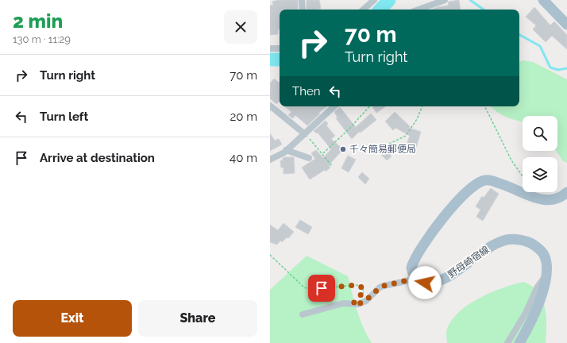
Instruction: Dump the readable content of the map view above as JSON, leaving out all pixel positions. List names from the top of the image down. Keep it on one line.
{"streets":{"main road":["野母崎宿線"]},"places":["千々簡易郵便局"],"page":{"heading":["2 min","130 m · 11:29"],"turn":["70 m","Turn right"],"list":[{"name":"Turn right","value":"70 m"},{"name":"Turn left","value":"20 m"},{"name":"Arrive at destination","value":"40 m"}],"then":"Then","buttons":["Exit","Share"]}}
